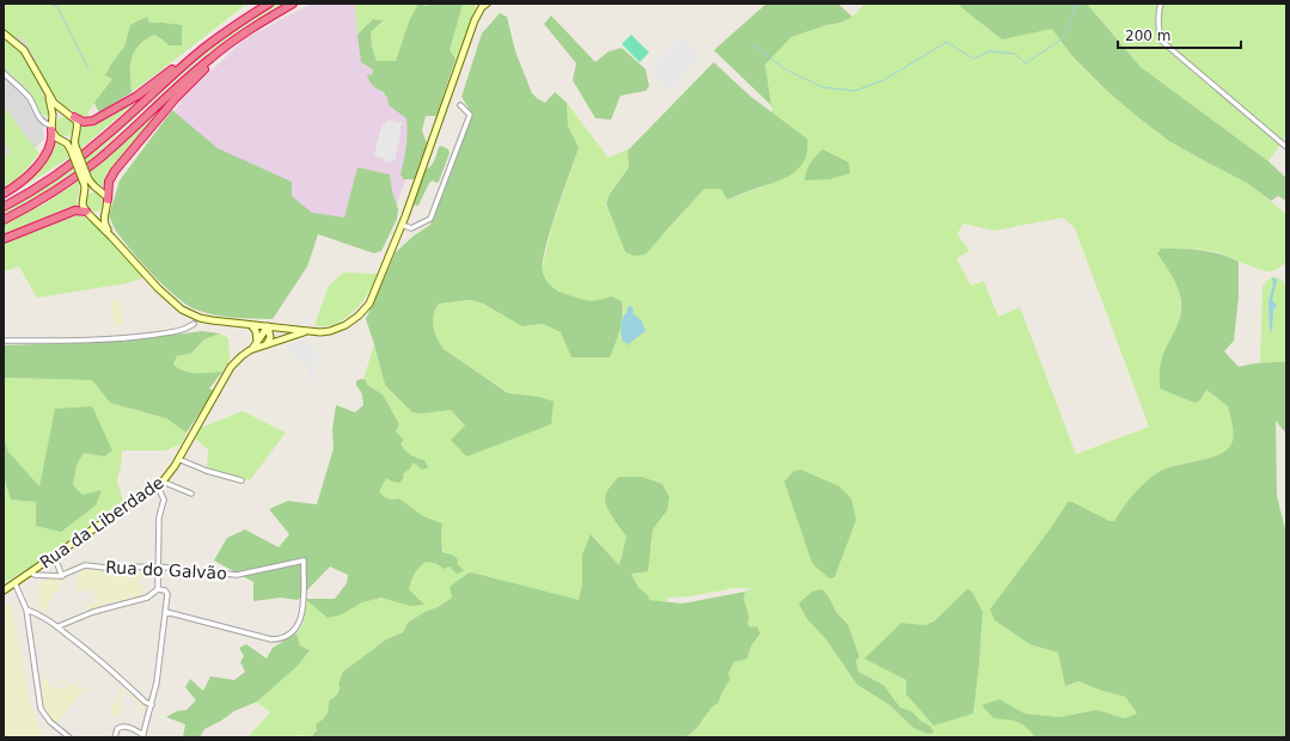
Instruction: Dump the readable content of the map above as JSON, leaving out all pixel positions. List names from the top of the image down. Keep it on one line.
{"streets":{"main road":["Rua da Liberdade"],"street":["Rua do Galvão"]},"crossings":[["Rua da Liberdade","Rua do Galvão"]],"scale_bar":"200 m"}
